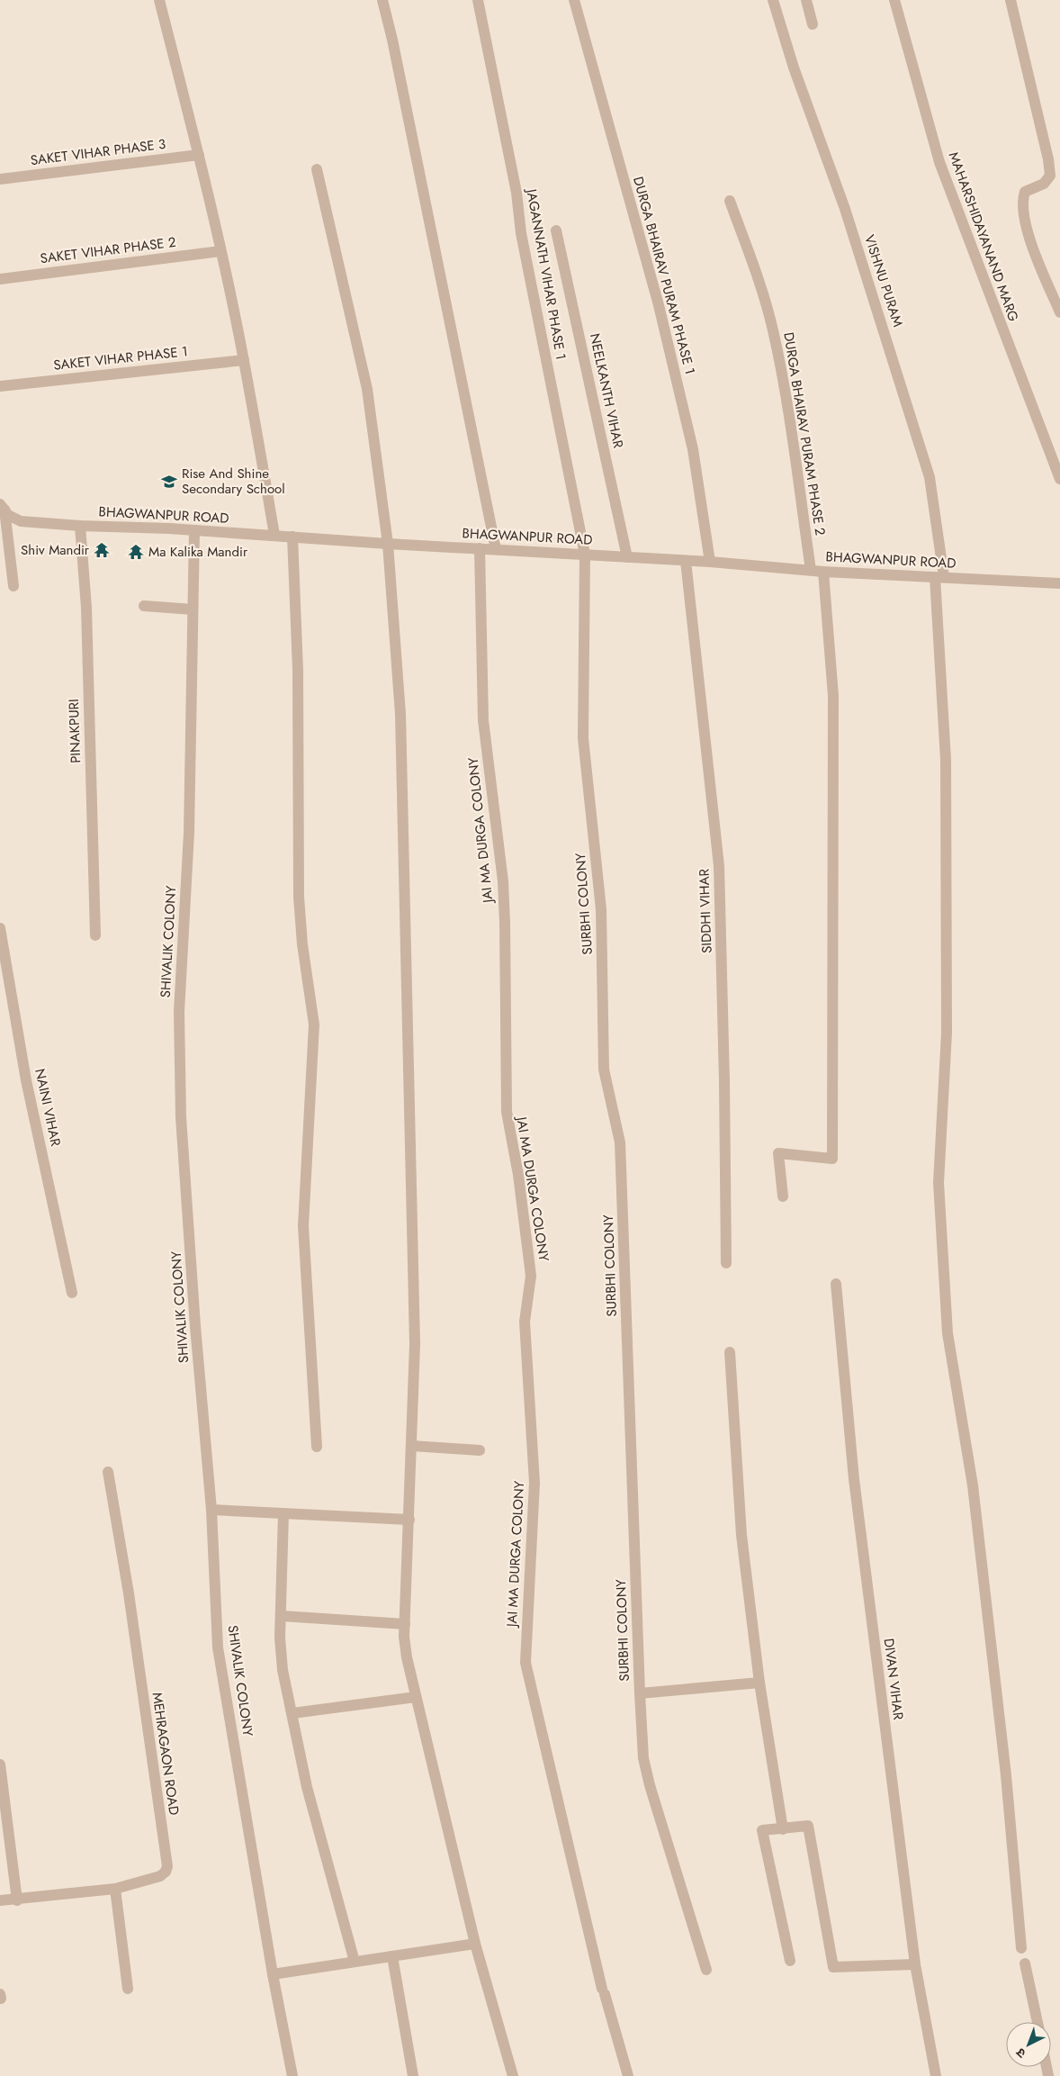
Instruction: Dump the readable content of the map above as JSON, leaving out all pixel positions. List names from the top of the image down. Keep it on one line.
{"streets":{"street":["SAKET VIHAR PHASE 3","MAHARSHIDAYANAND MARG","SAKET VIHAR PHASE 2","JAGANNATH VIHAR PHASE 1","DURGA BHAIRAV PURAM PHASE 1","VISHNU PURAM","SAKET VIHAR PHASE 1","NEELKANTH VIHAR","DURGA BHAIRAV PURAM PHASE 2","BHAGWANPUR ROAD","PINAKPURI","JAI MA DURGA COLONY","SURBHI COLONY","SIDDHI VIHAR","SHIVALIK COLONY","NAINI VIHAR","DIVAN VIHAR","MEHRAGAON ROAD"]},"crossings":[["JAGANNATH VIHAR PHASE 1","BHAGWANPUR ROAD"],["JAGANNATH VIHAR PHASE 1","SURBHI COLONY"],["DURGA BHAIRAV PURAM PHASE 1","BHAGWANPUR ROAD"],["VISHNU PURAM","BHAGWANPUR ROAD"],["NEELKANTH VIHAR","BHAGWANPUR ROAD"],["DURGA BHAIRAV PURAM PHASE 2","BHAGWANPUR ROAD"],["BHAGWANPUR ROAD","PINAKPURI"],["BHAGWANPUR ROAD","JAI MA DURGA COLONY"],["BHAGWANPUR ROAD","SURBHI COLONY"],["BHAGWANPUR ROAD","SIDDHI VIHAR"],["BHAGWANPUR ROAD","SHIVALIK COLONY"]],"places":{"school or university":["Rise And Shine Secondary School"],"temple":["Shiv Mandir","Ma Kalika Mandir"]},"north":"bottom left"}
